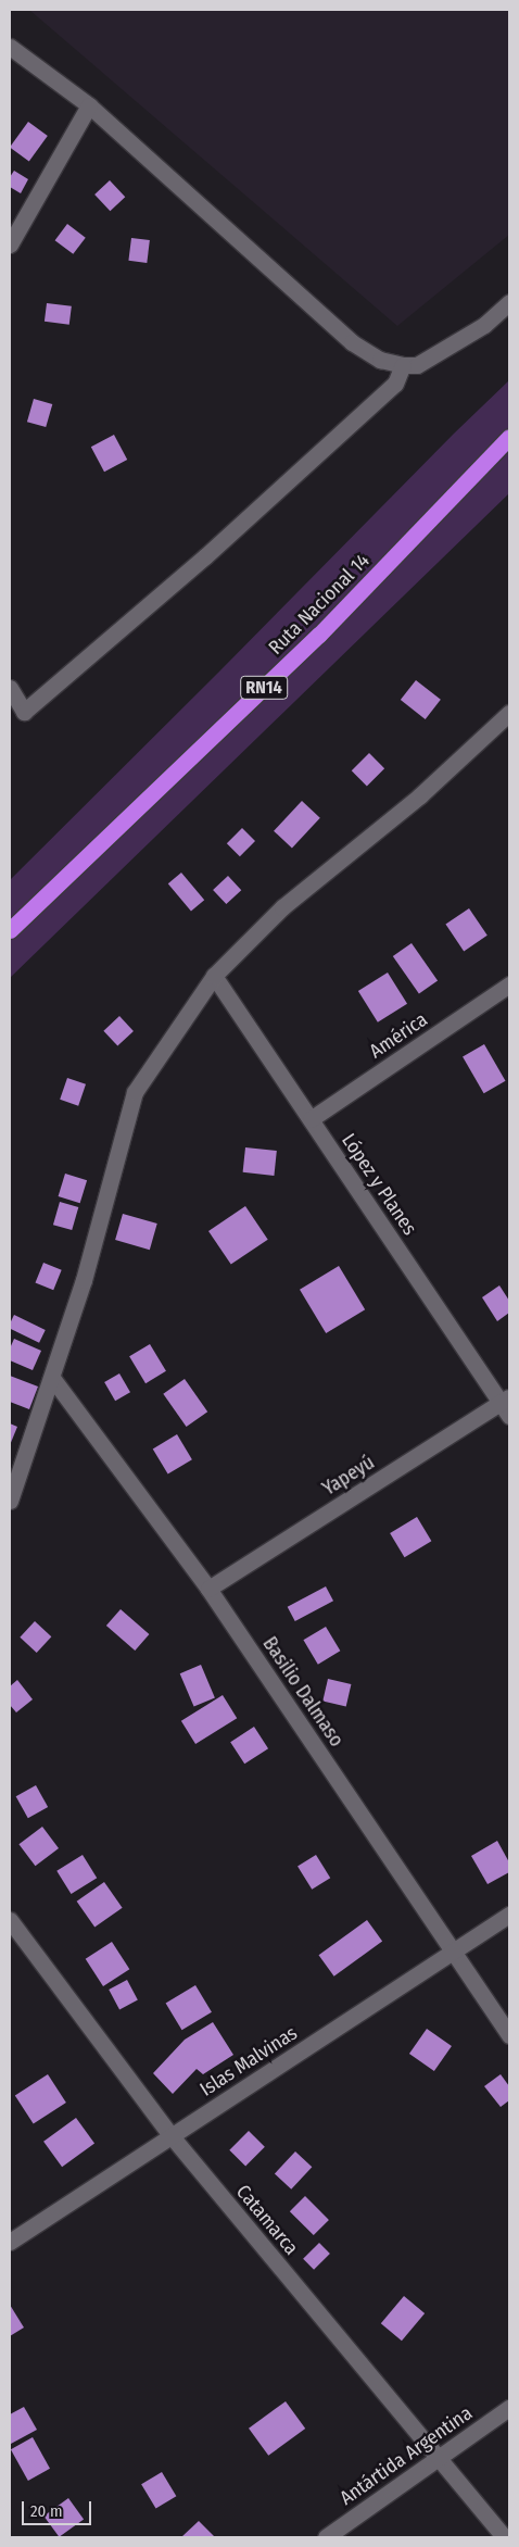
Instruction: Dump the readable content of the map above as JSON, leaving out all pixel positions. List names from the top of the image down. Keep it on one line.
{"streets":{"highway":["Ruta Nacional 14","RN14"],"street":["América","López y Planes","Yapeyú","Basilio Dalmaso","Islas Malvinas","Catamarca","Antártida Argentina"]},"crossings":[["América","López y Planes"],["López y Planes","Yapeyú"],["Yapeyú","Basilio Dalmaso"],["Basilio Dalmaso","Islas Malvinas"],["Islas Malvinas","Catamarca"],["Catamarca","Antártida Argentina"]],"scale_bar":"20 m"}
